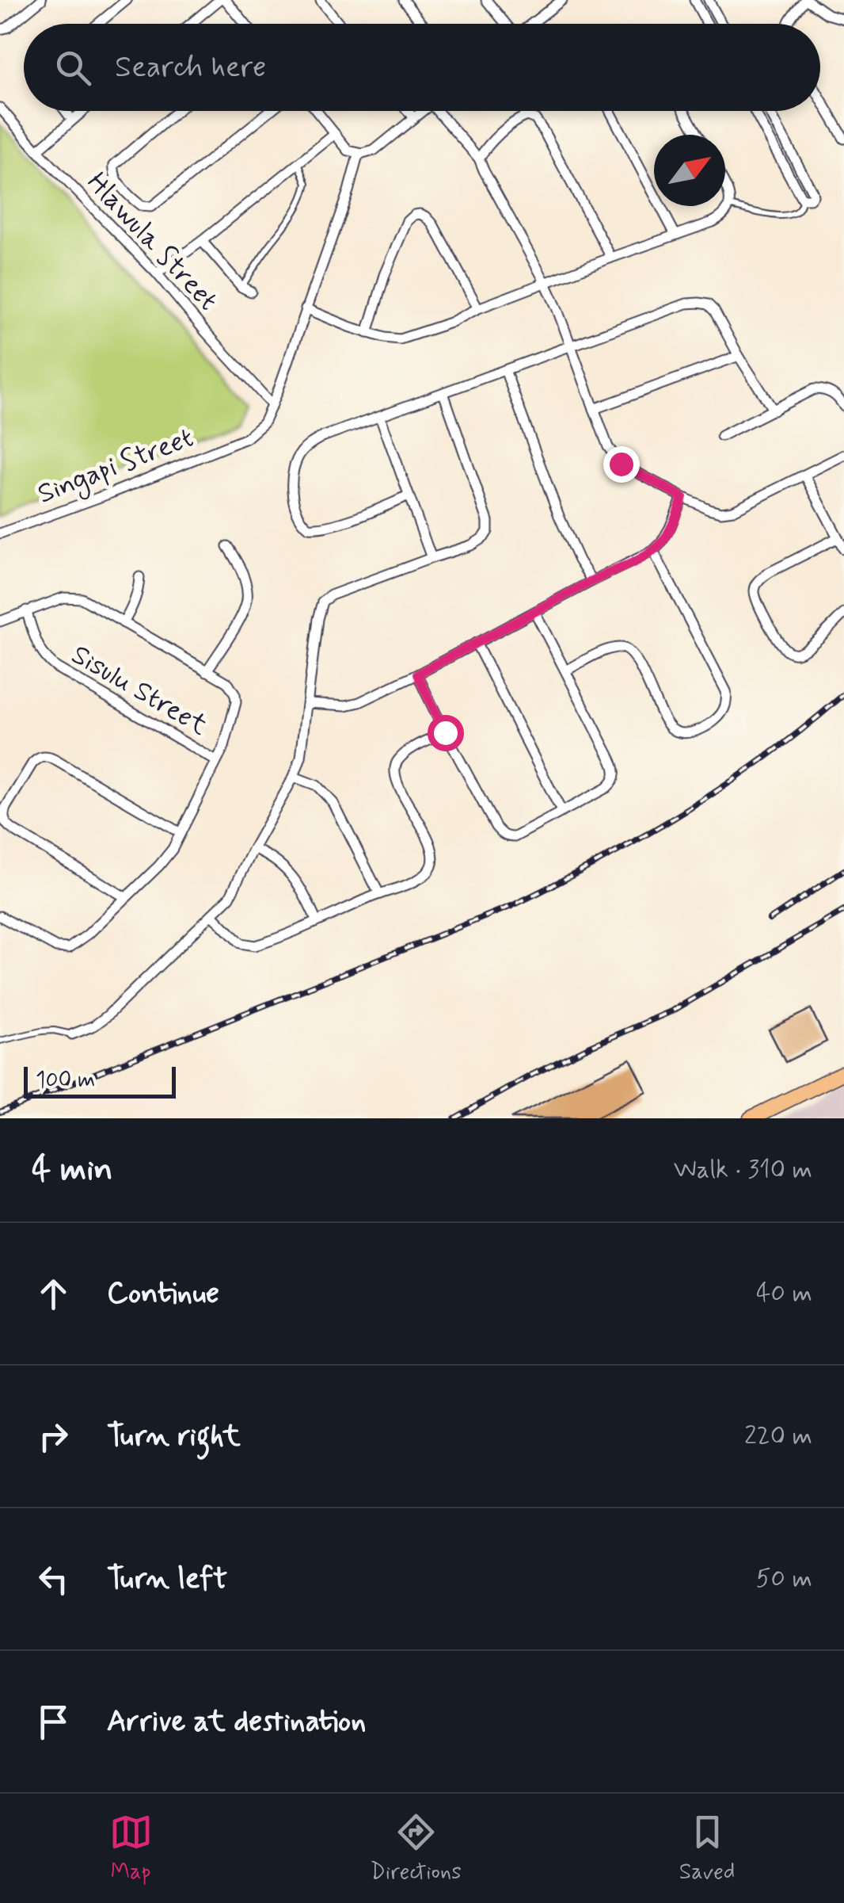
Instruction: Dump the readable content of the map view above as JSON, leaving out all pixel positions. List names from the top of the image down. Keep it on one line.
{"streets":{"street":["Hlawula Street","Singapi Street","Sisulu Street"]},"crossings":[["Hlawula Street","Singapi Street"]],"scale_bar":"100 m","north":"top right","page":{"search":"Search here","scale":"100 m","heading":["4 min","Walk · 310 m"],"list":[["Continue","40 m"],["Turn right","220 m"],["Turn left","50 m"],"Arrive at destination"],"nav":["Map","Directions","Saved"]}}
